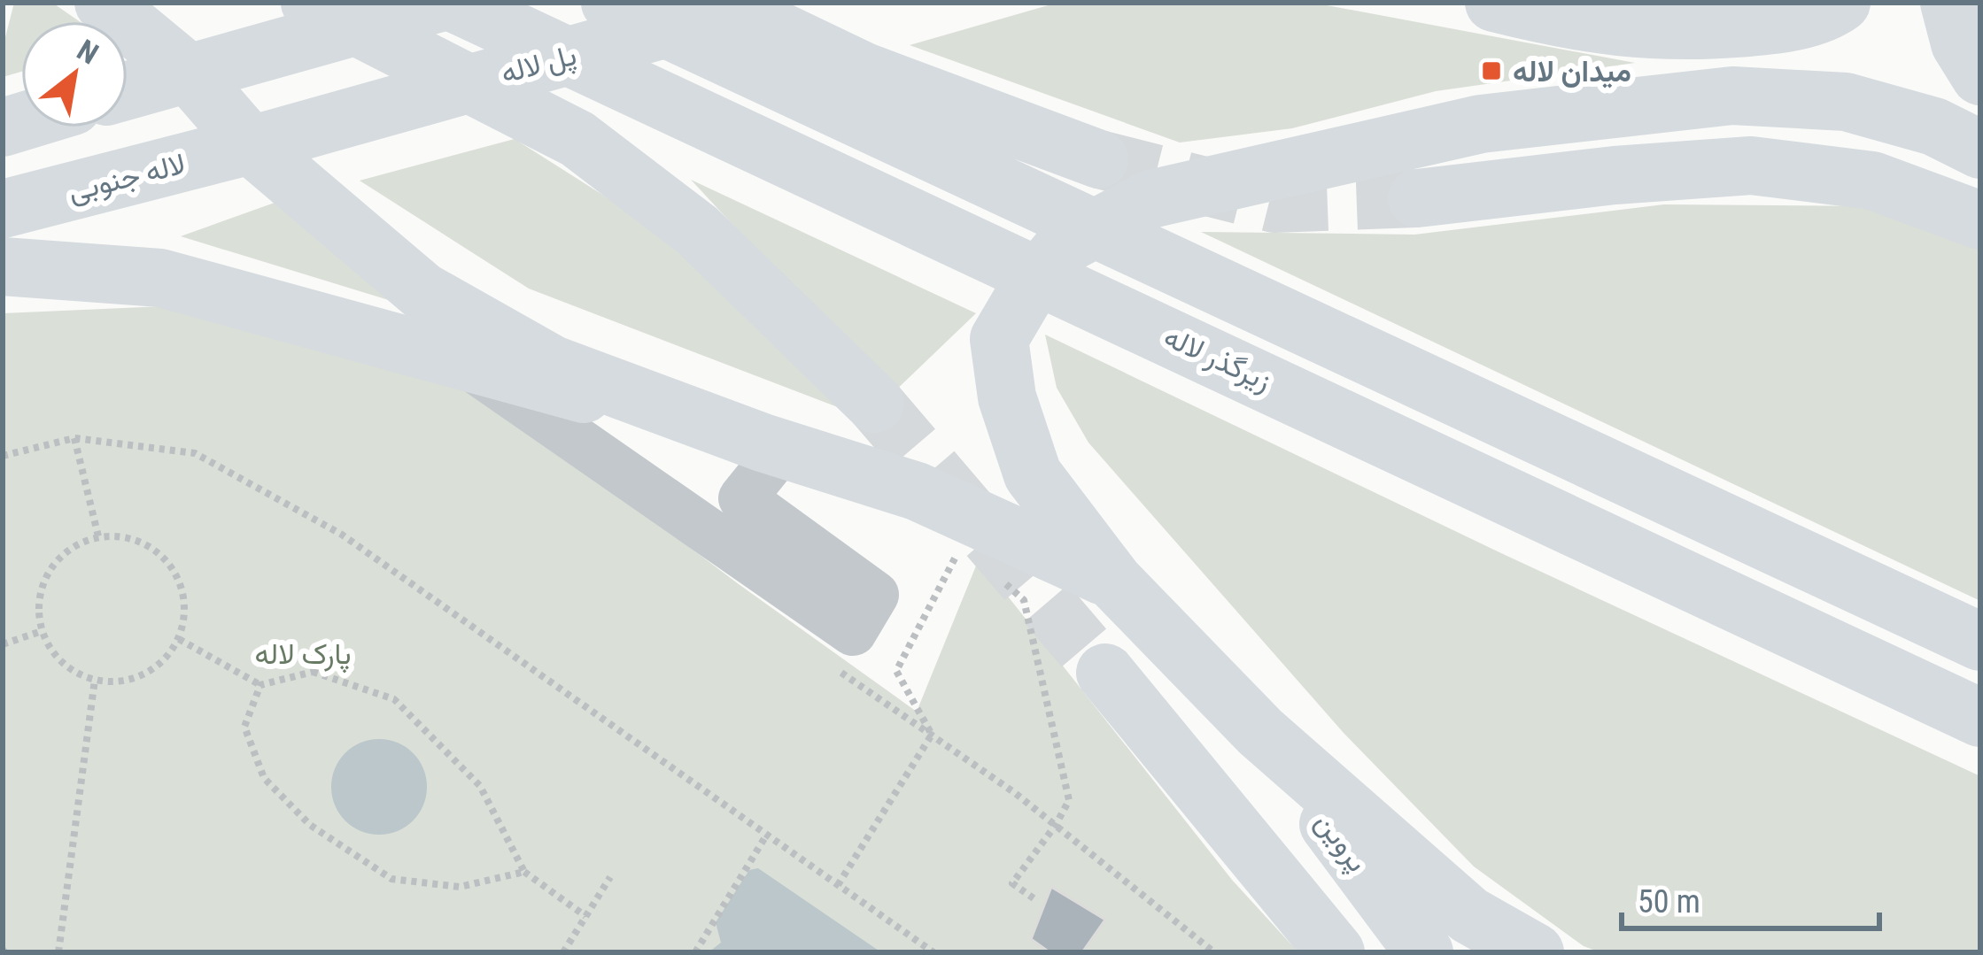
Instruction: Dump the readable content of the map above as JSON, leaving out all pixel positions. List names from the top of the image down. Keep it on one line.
{"streets":{"main road":["پل لاله","لاله جنوبی","زیرگذر لاله","پروین"]},"crossings":[["پل لاله","لاله جنوبی"]],"parks":["پارک لاله"],"places":{"transit":["میدان لاله"]},"scale_bar":"50 m","north":"top right"}
